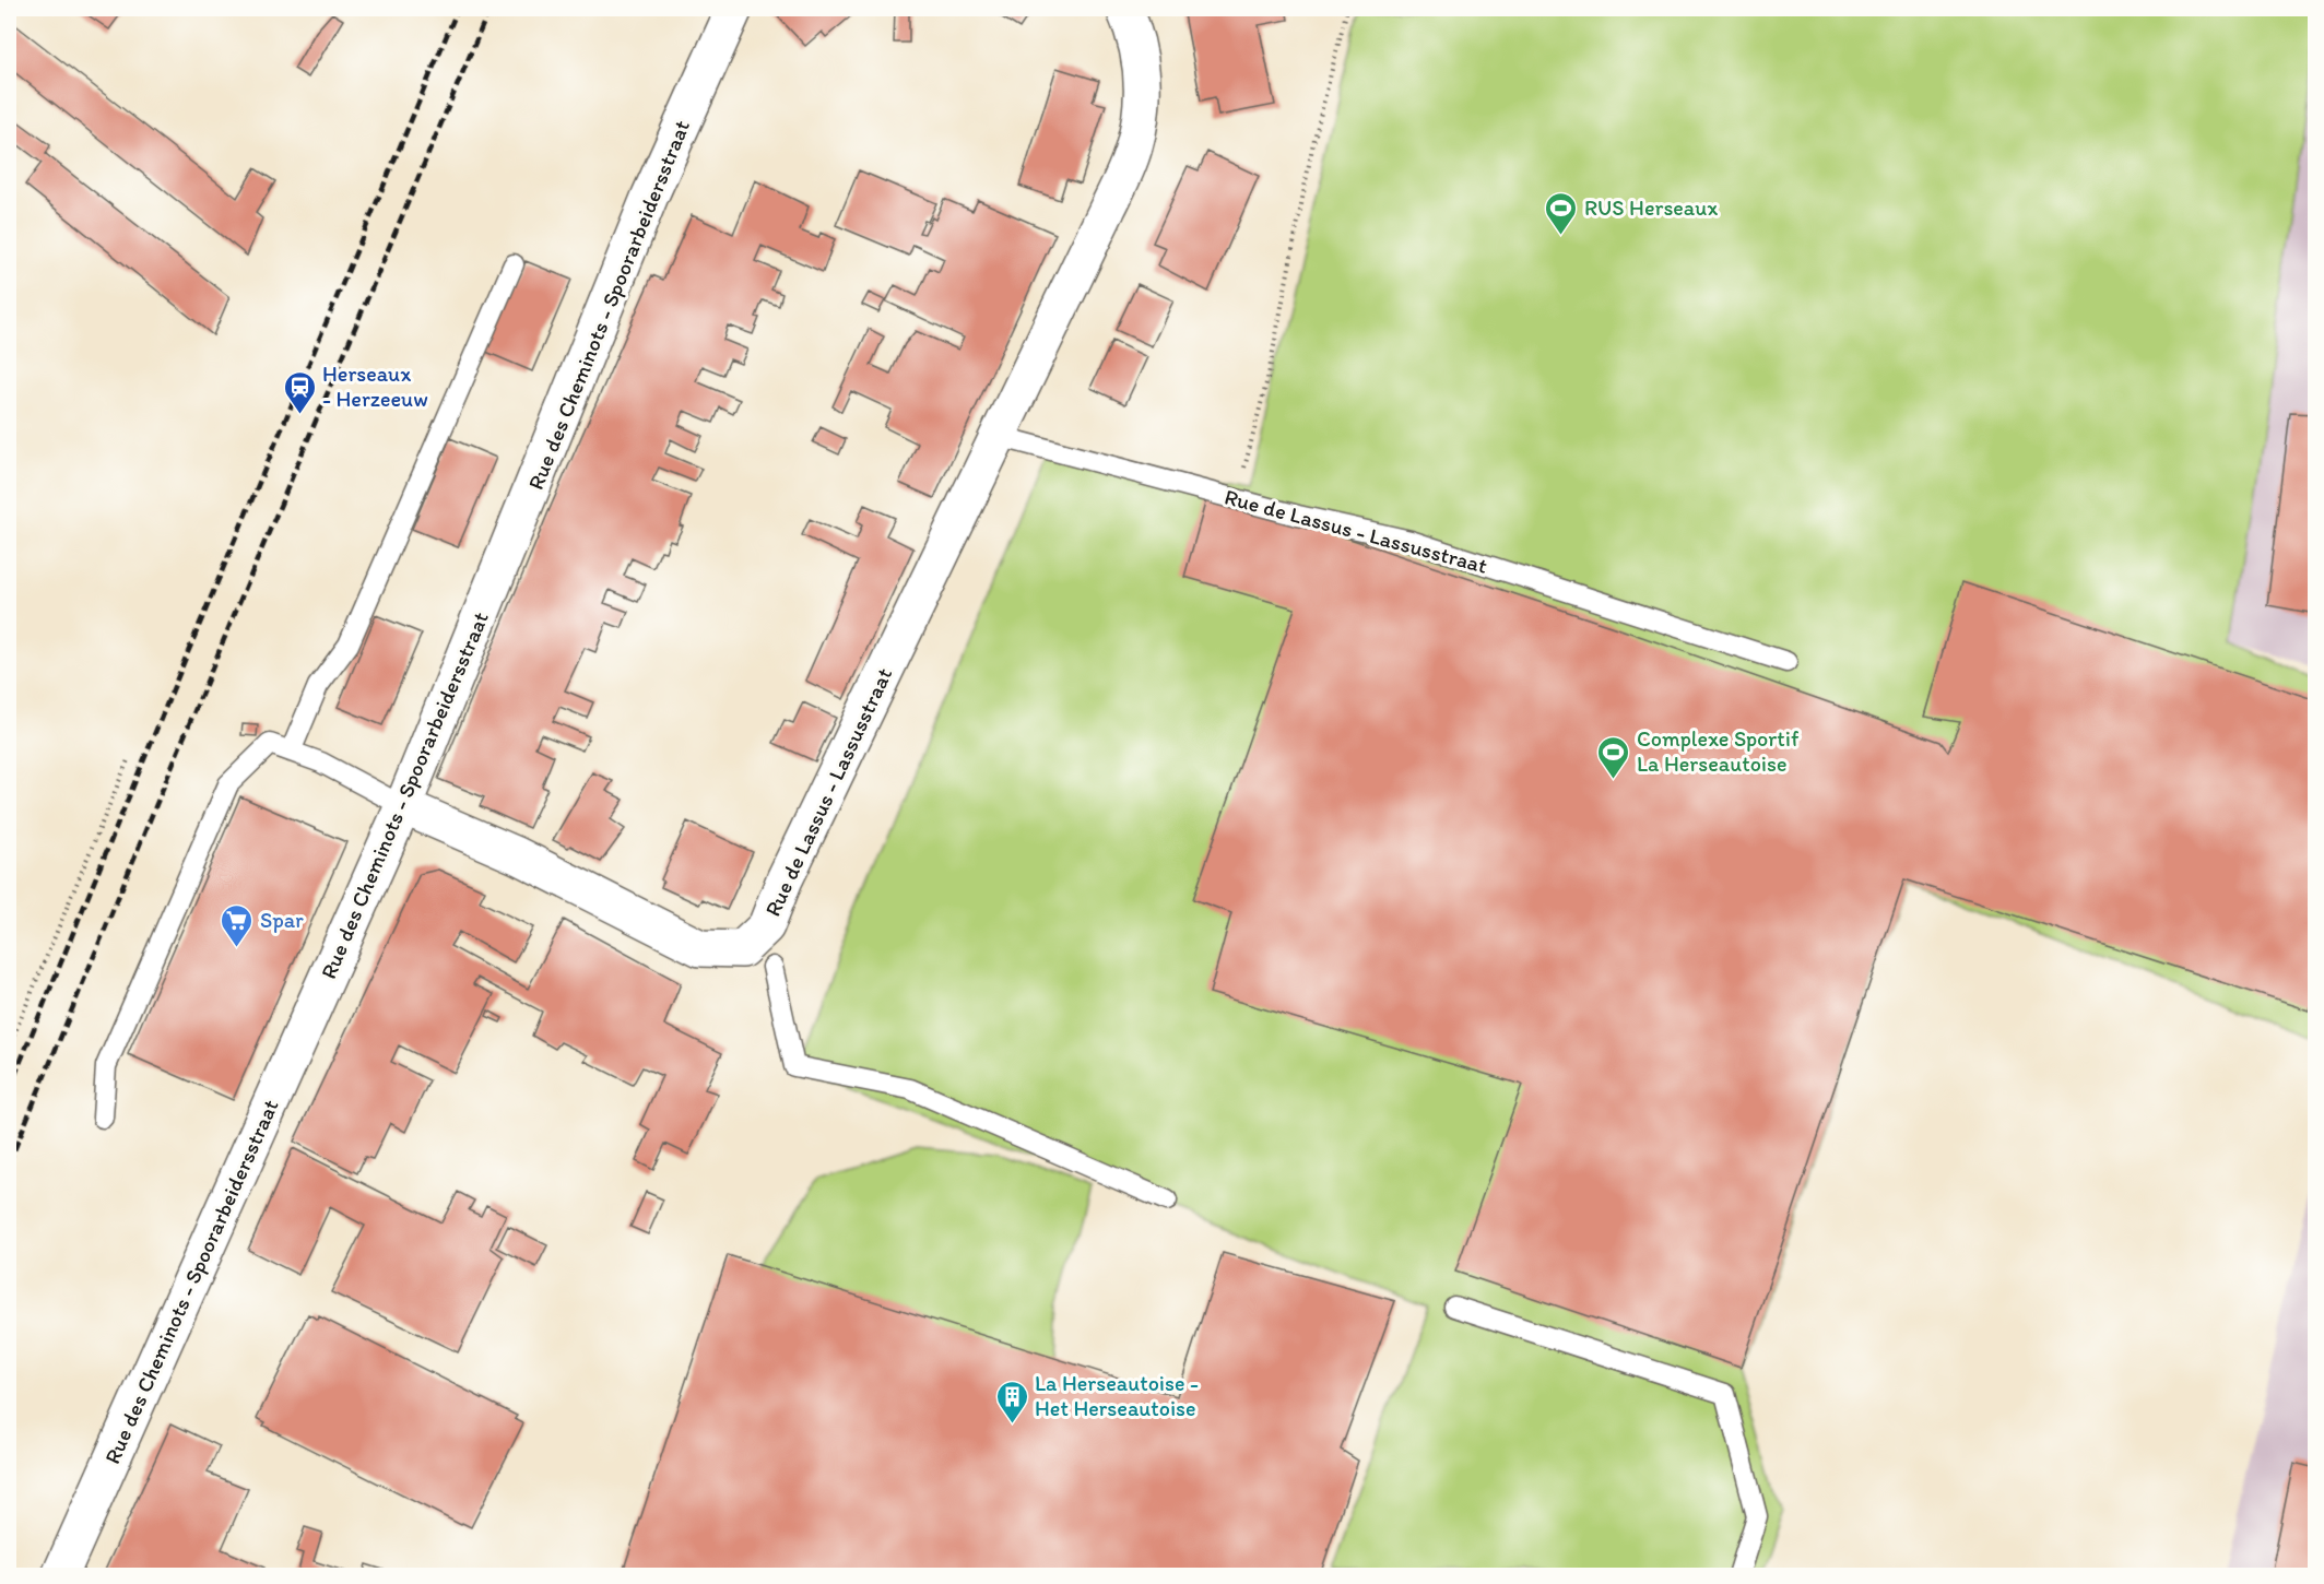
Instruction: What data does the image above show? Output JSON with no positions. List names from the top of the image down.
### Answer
{
  "streets": {
    "street": ["Rue des Cheminots - Spoorarbeidersstraat", "Rue de Lassus - Lassusstraat"]
  },
  "crossings": [
    ["Rue des Cheminots - Spoorarbeidersstraat", "Rue de Lassus - Lassusstraat"]
  ],
  "places": {
    "sports": ["RUS Herseaux", "Complexe Sportif La Herseautoise"],
    "station": ["Herseaux - Herzeeuw"],
    "supermarket": ["Spar"],
    "building": ["La Herseautoise - Het Herseautoise"]
  }
}
